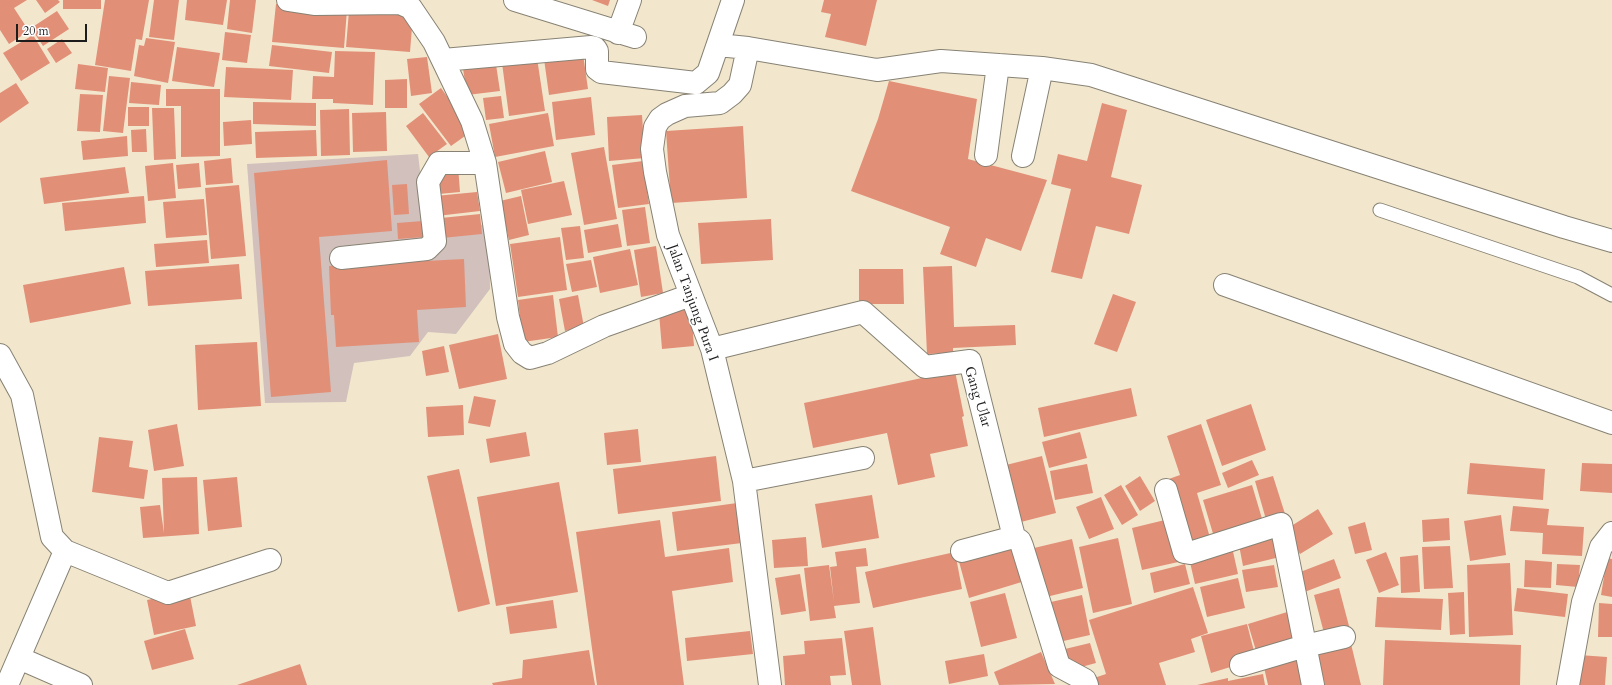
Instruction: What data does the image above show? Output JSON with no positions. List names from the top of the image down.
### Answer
{
  "streets": {
    "street": ["Jalan Tanjung Pura I", "Gang Ular"]
  },
  "crossings": [
    ["Jalan Tanjung Pura I", "Gang Ular"]
  ],
  "scale_bar": "20 m"
}
